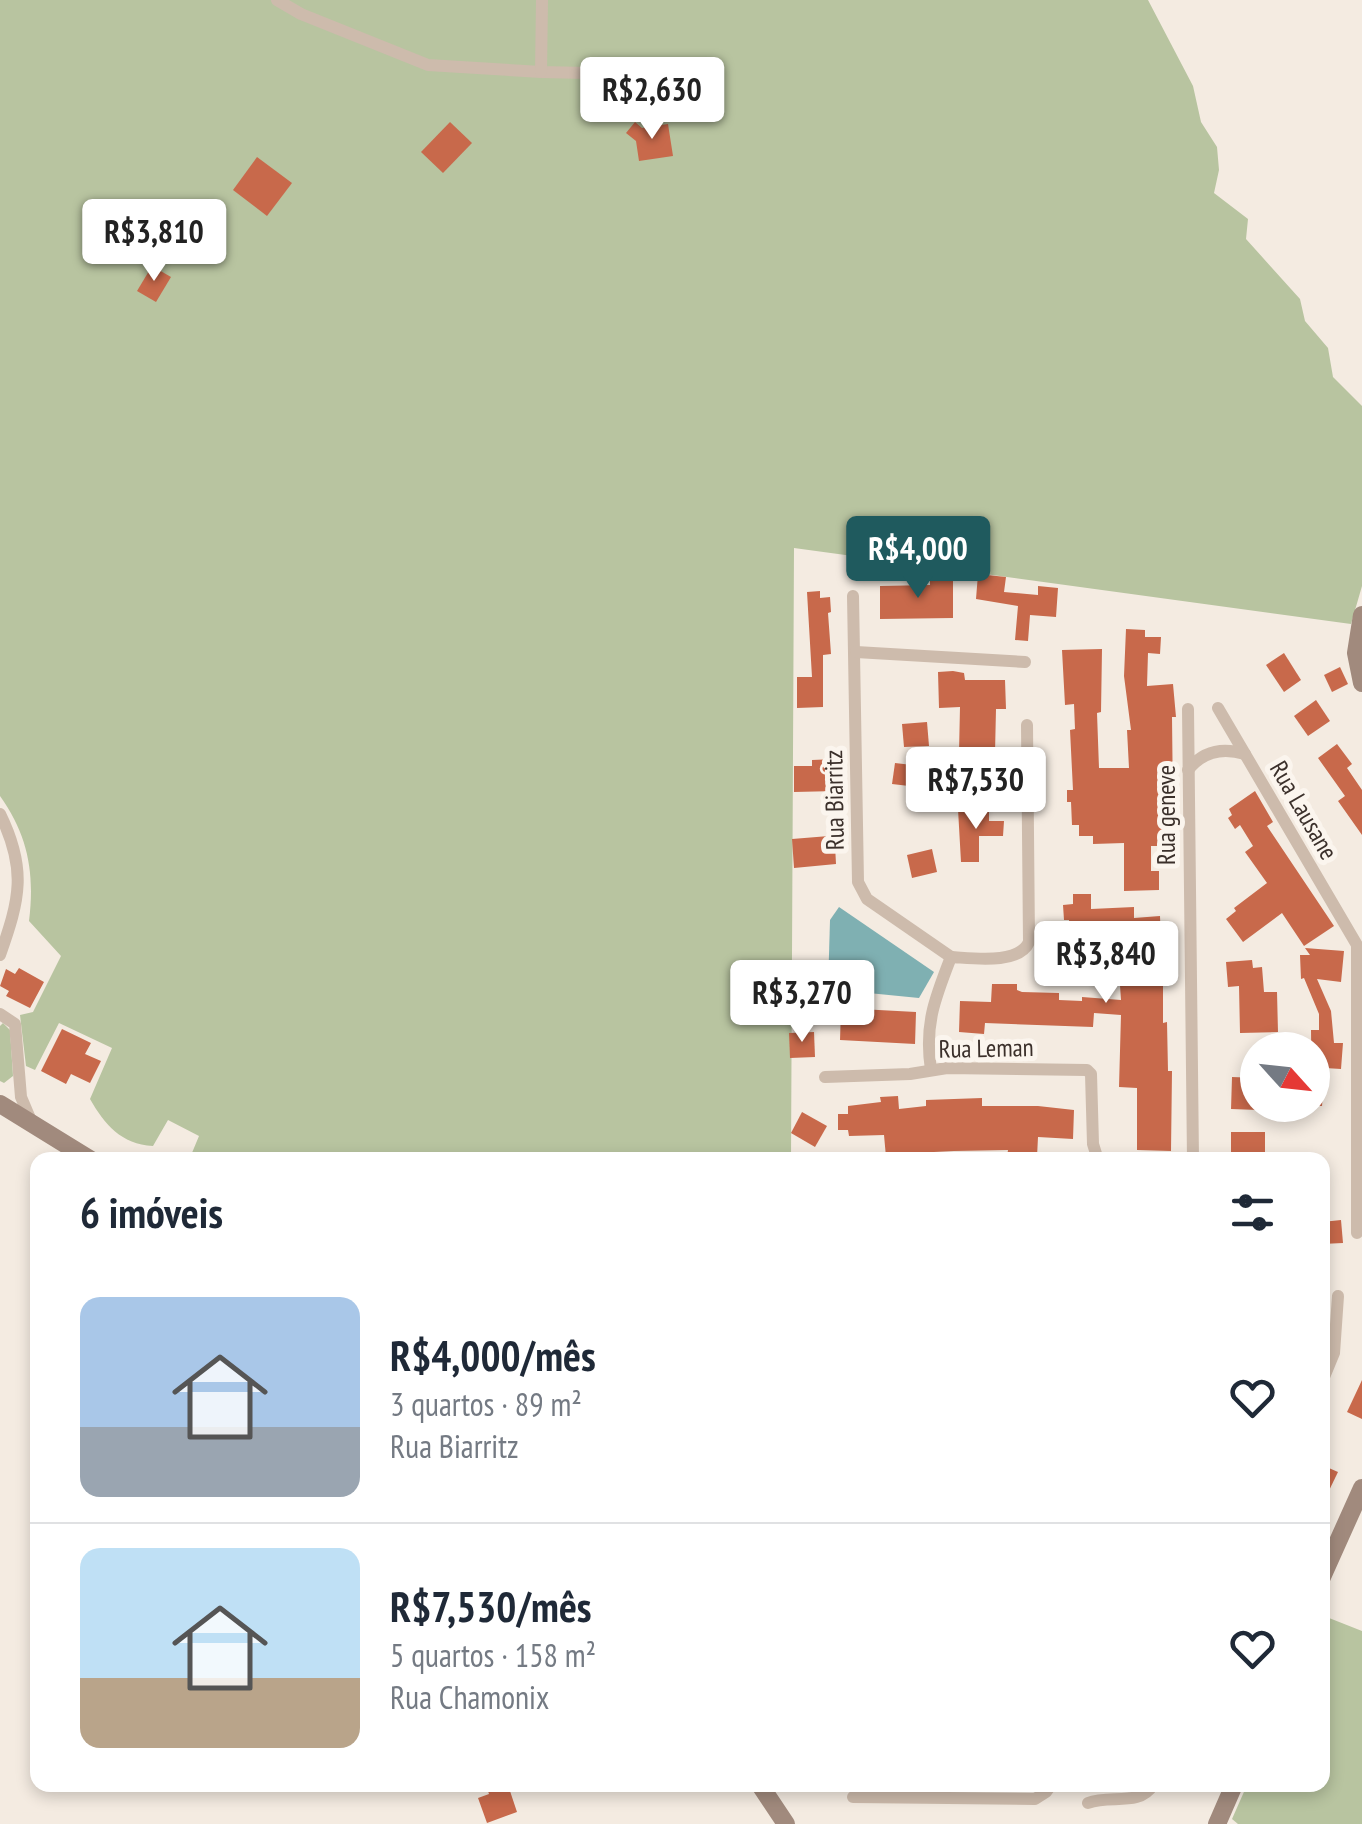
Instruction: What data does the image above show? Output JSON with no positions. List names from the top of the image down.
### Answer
{
  "streets": {
    "street": [
      "Rua Biarritz",
      "Rua Lausane",
      "Rua geneve",
      "Rua Leman"
    ]
  },
  "north": "bottom right",
  "page": {
    "price": [
      "R$2,630",
      "R$3,810",
      "R$4,000",
      "R$7,530",
      "R$3,840",
      "R$3,270"
    ],
    "heading": "6 imóveis",
    "list": [
      {
        "name": "R$4,000/mês",
        "note": "3 quartos · 89 m² · Rua Biarritz"
      },
      {
        "name": "R$7,530/mês",
        "note": "5 quartos · 158 m² · Rua Chamonix"
      }
    ]
  }
}
